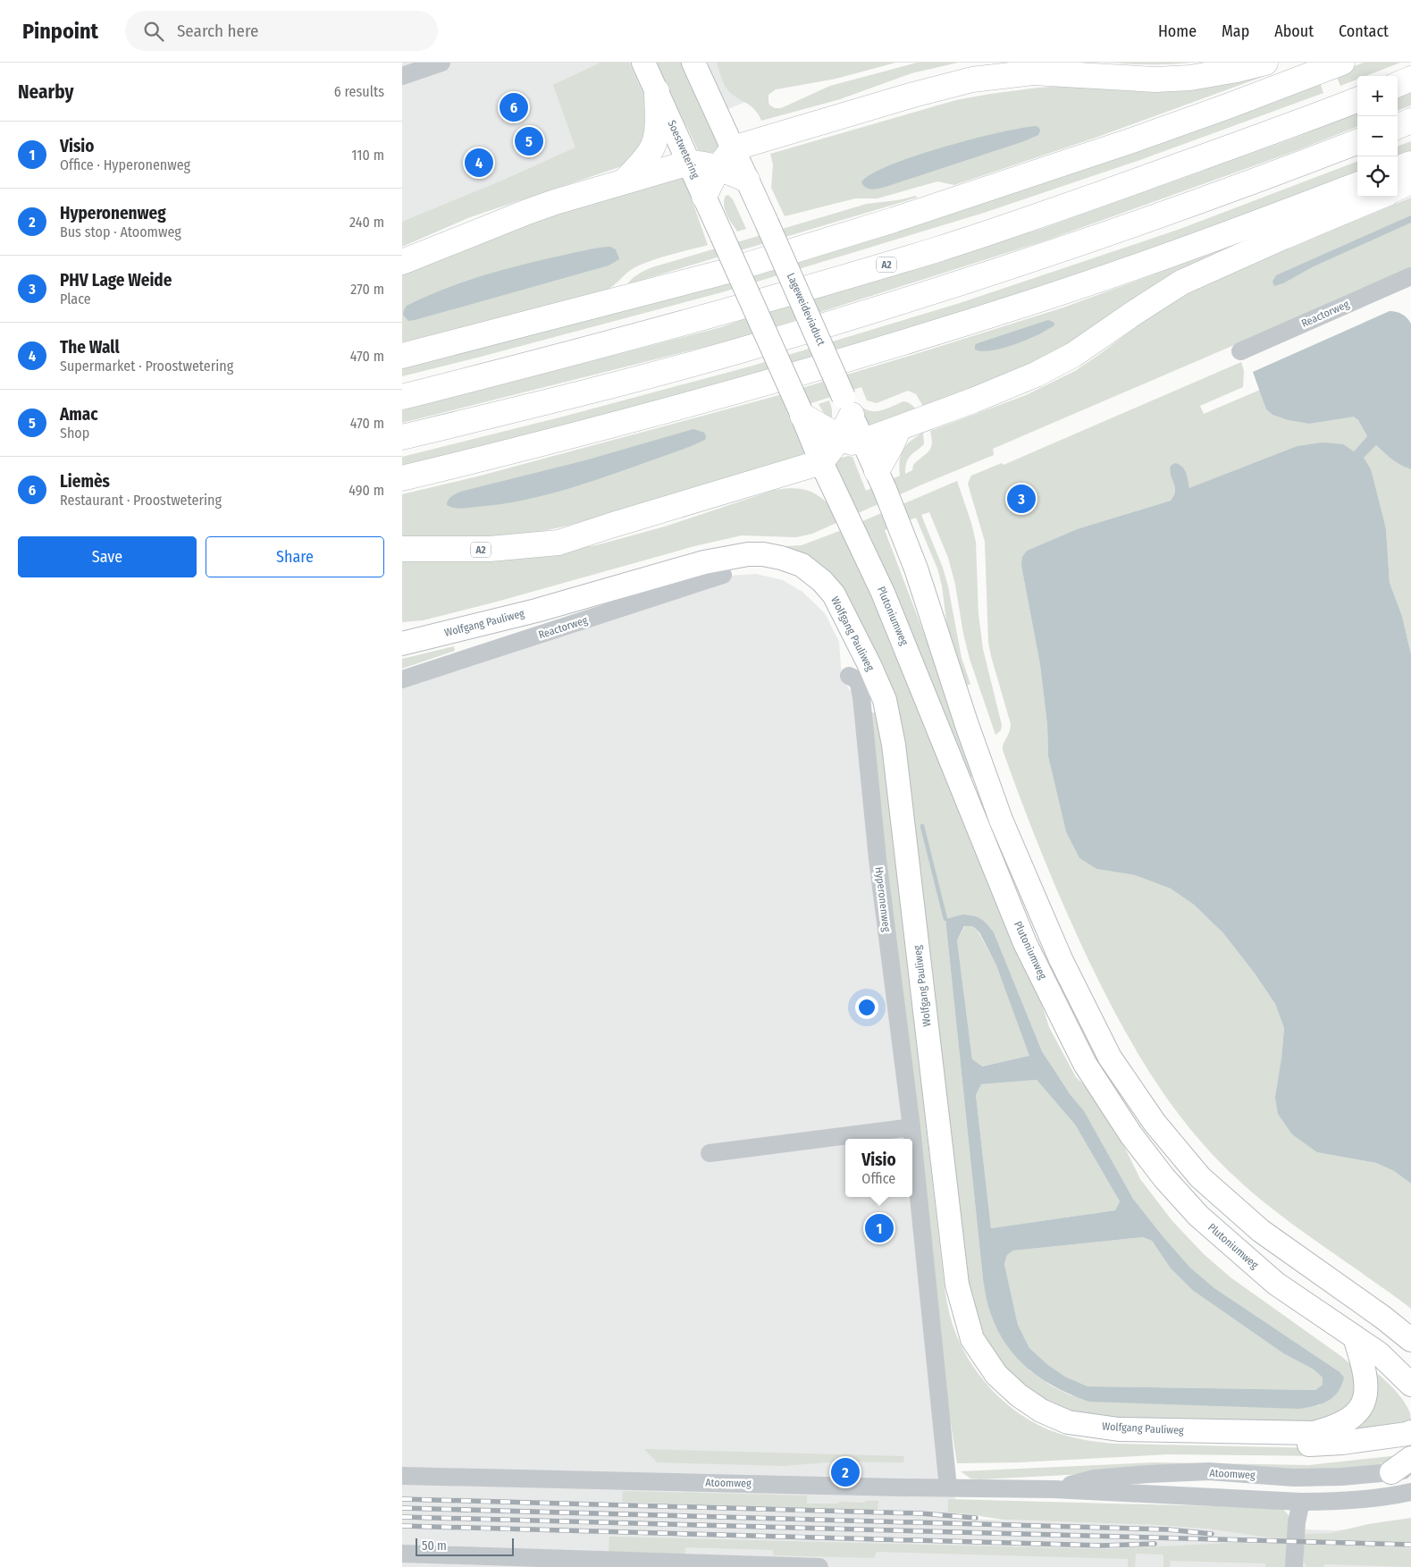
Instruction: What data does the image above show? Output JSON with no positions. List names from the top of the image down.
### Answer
{
  "streets": {
    "highway": ["A2"],
    "main road": [
      "Soestwetering",
      "Lageweideviaduct",
      "Plutoniumweg",
      "Wolfgang Pauliweg"
    ],
    "street": ["Reactorweg", "Hyperonenweg", "Atoomweg"]
  },
  "crossings": [
    ["Soestwetering", "Plutoniumweg"],
    ["A2", "Plutoniumweg"],
    ["Plutoniumweg", "Wolfgang Pauliweg"],
    ["Hyperonenweg", "Atoomweg"]
  ],
  "scale_bar": "50 m",
  "page": {
    "header": "Pinpoint",
    "search": "Search here",
    "nav": [
      "Home",
      "Map",
      "About",
      "Contact"
    ],
    "heading": ["Nearby", "6 results"],
    "map_buttons": ["+", "−"],
    "pins": [
      "6",
      "5",
      "4",
      "3",
      "1",
      "2"
    ],
    "list": [
      {
        "mark": "1",
        "name": "Visio",
        "note": "Office · Hyperonenweg",
        "value": "110 m"
      },
      {
        "mark": "2",
        "name": "Hyperonenweg",
        "note": "Bus stop · Atoomweg",
        "value": "240 m"
      },
      {
        "mark": "3",
        "name": "PHV Lage Weide",
        "note": "Place",
        "value": "270 m"
      },
      {
        "mark": "4",
        "name": "The Wall",
        "note": "Supermarket · Proostwetering",
        "value": "470 m"
      },
      {
        "mark": "5",
        "name": "Amac",
        "note": "Shop",
        "value": "470 m"
      },
      {
        "mark": "6",
        "name": "Liemès",
        "note": "Restaurant · Proostwetering",
        "value": "490 m"
      }
    ],
    "buttons": ["Save", "Share"],
    "popup": ["Visio", "Office"],
    "scale": "50 m"
  }
}
